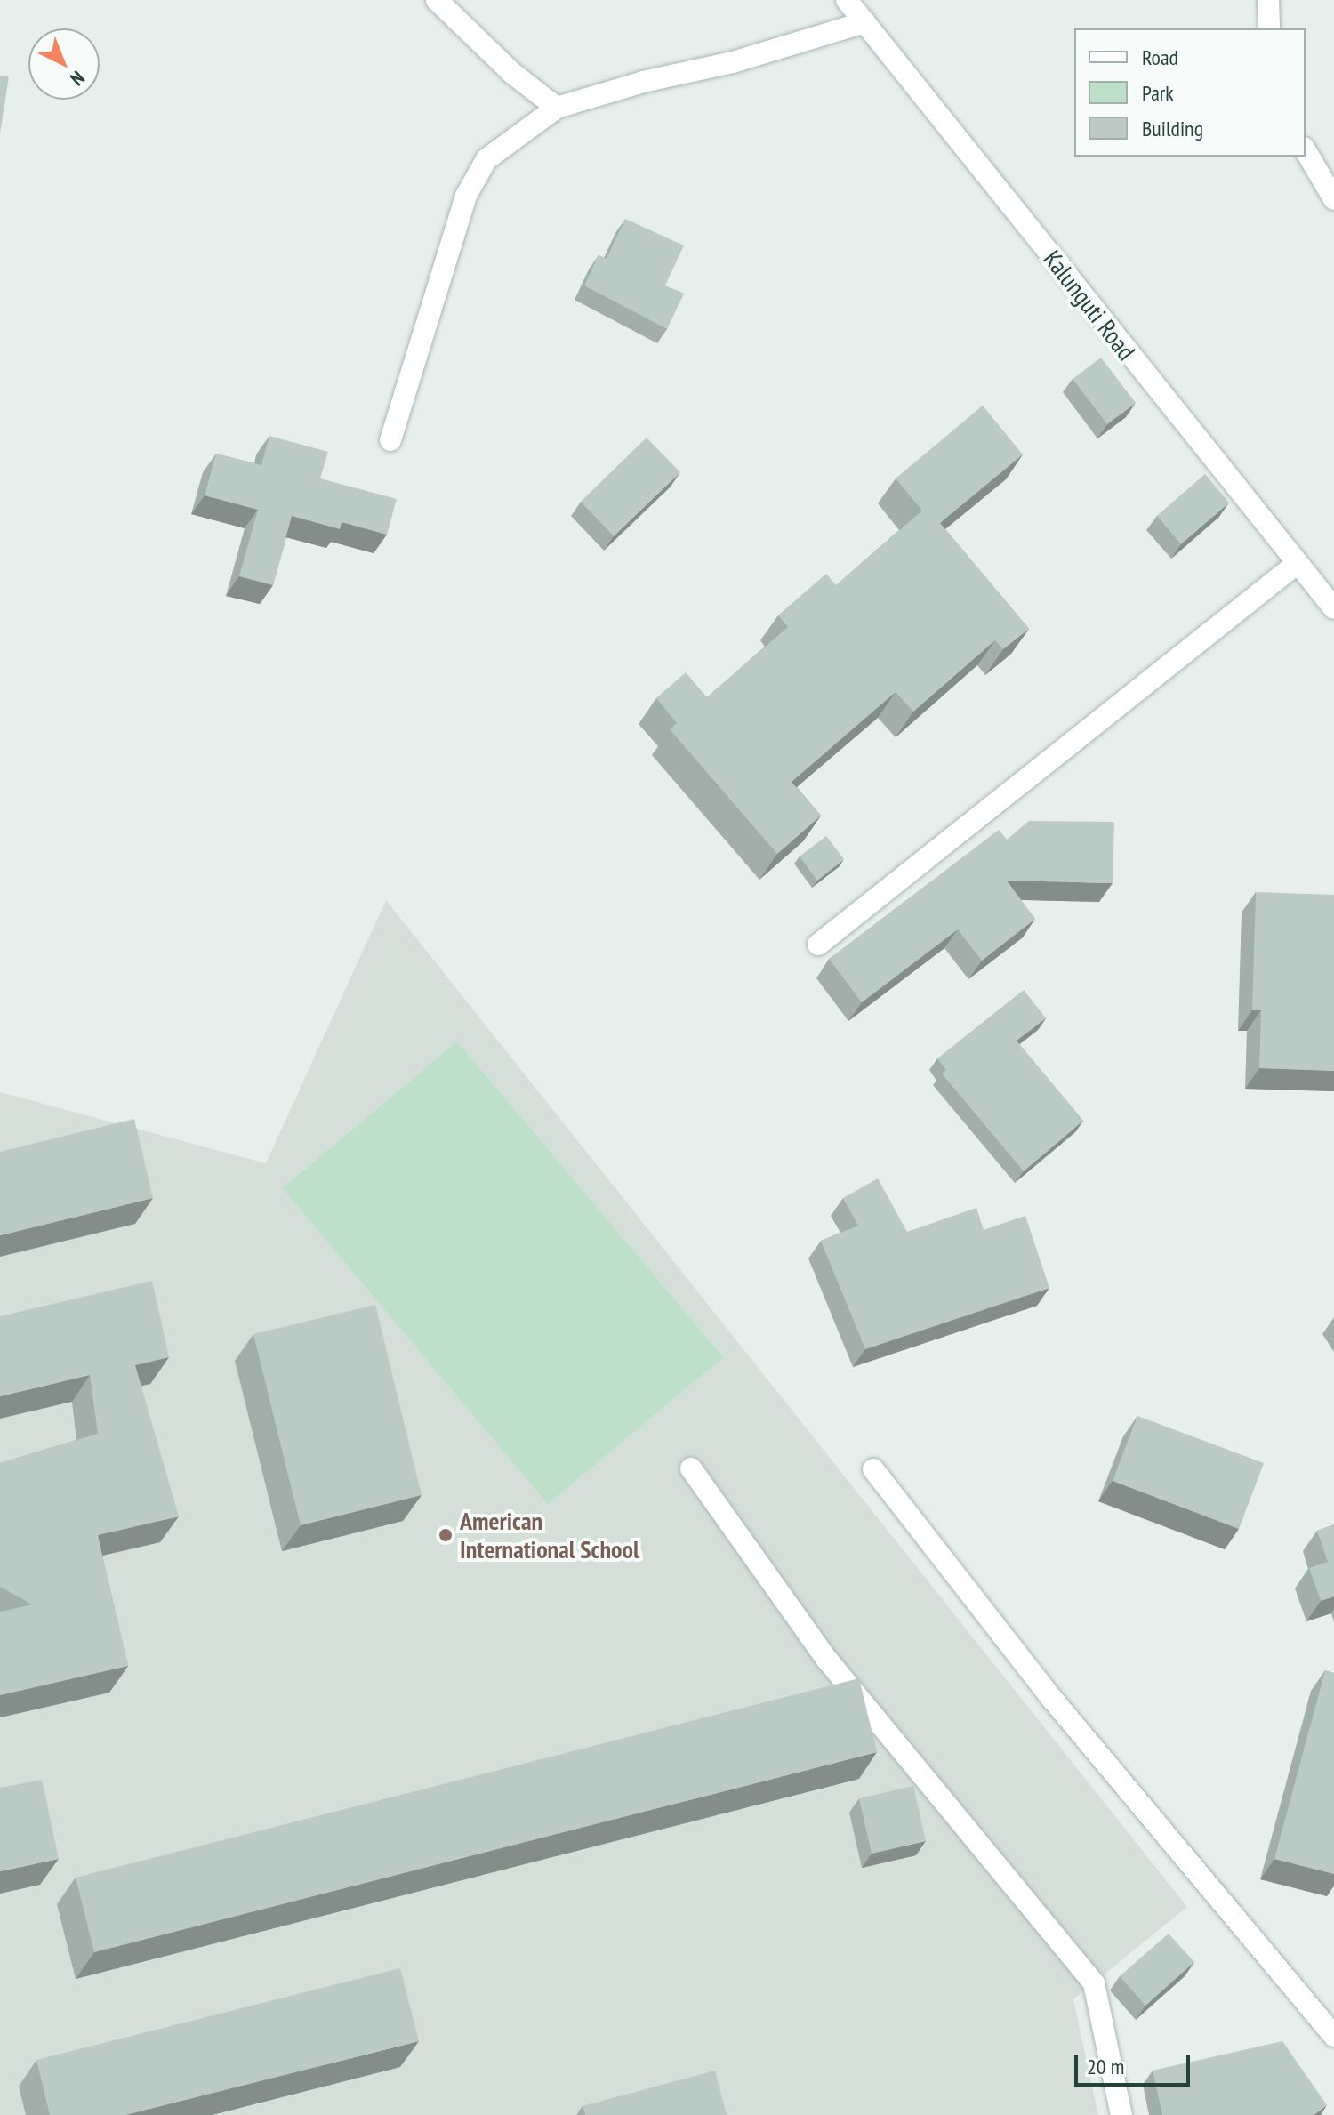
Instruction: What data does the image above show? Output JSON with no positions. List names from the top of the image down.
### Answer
{
  "streets": {
    "street": ["Kalunguti Road"]
  },
  "places": ["American International School"],
  "legend": ["Road", "Park", "Building"],
  "scale_bar": "20 m",
  "north": "bottom right"
}
